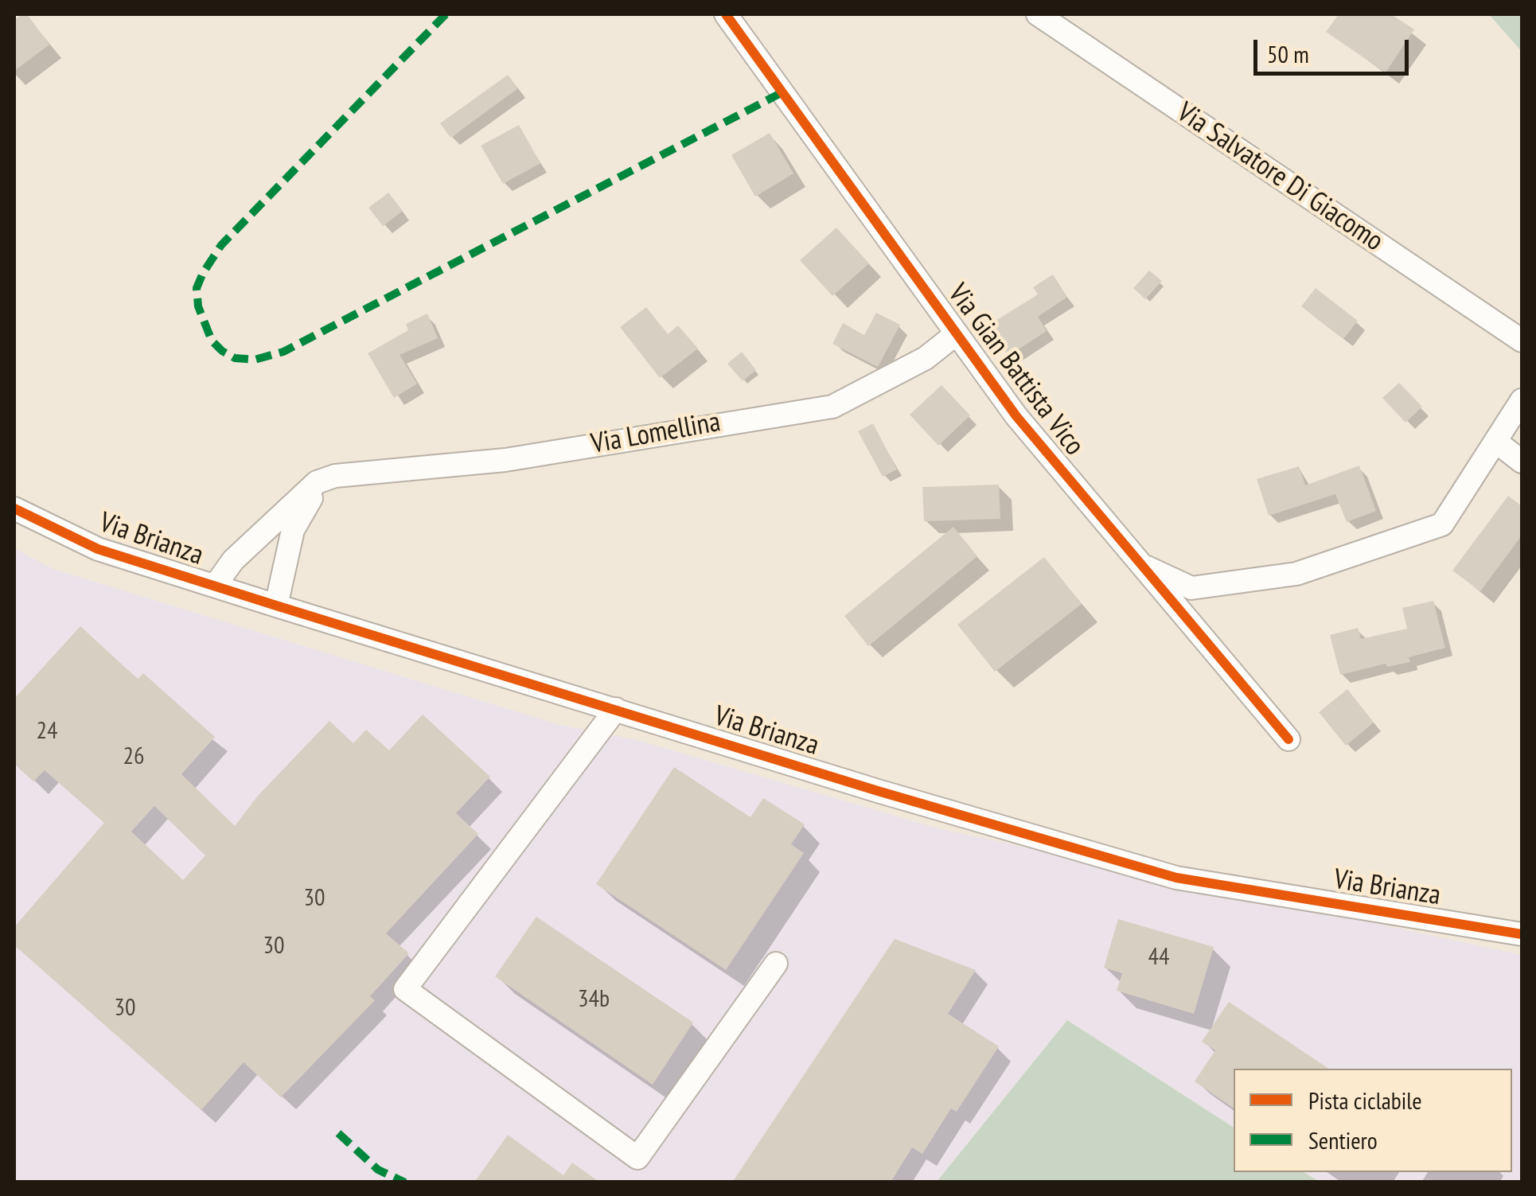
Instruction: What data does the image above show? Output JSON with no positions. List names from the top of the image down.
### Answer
{
  "streets": {
    "street": [
      "Via Salvatore Di Giacomo",
      "Via Gian Battista Vico",
      "Via Lomellina",
      "Via Brianza"
    ]
  },
  "crossings": [
    ["Via Gian Battista Vico", "Via Lomellina"],
    ["Via Lomellina", "Via Brianza"]
  ],
  "house_numbers": [
    "24",
    "26",
    "30",
    "30",
    "44",
    "34b",
    "30"
  ],
  "legend": ["Pista ciclabile", "Sentiero"],
  "scale_bar": "50 m"
}
